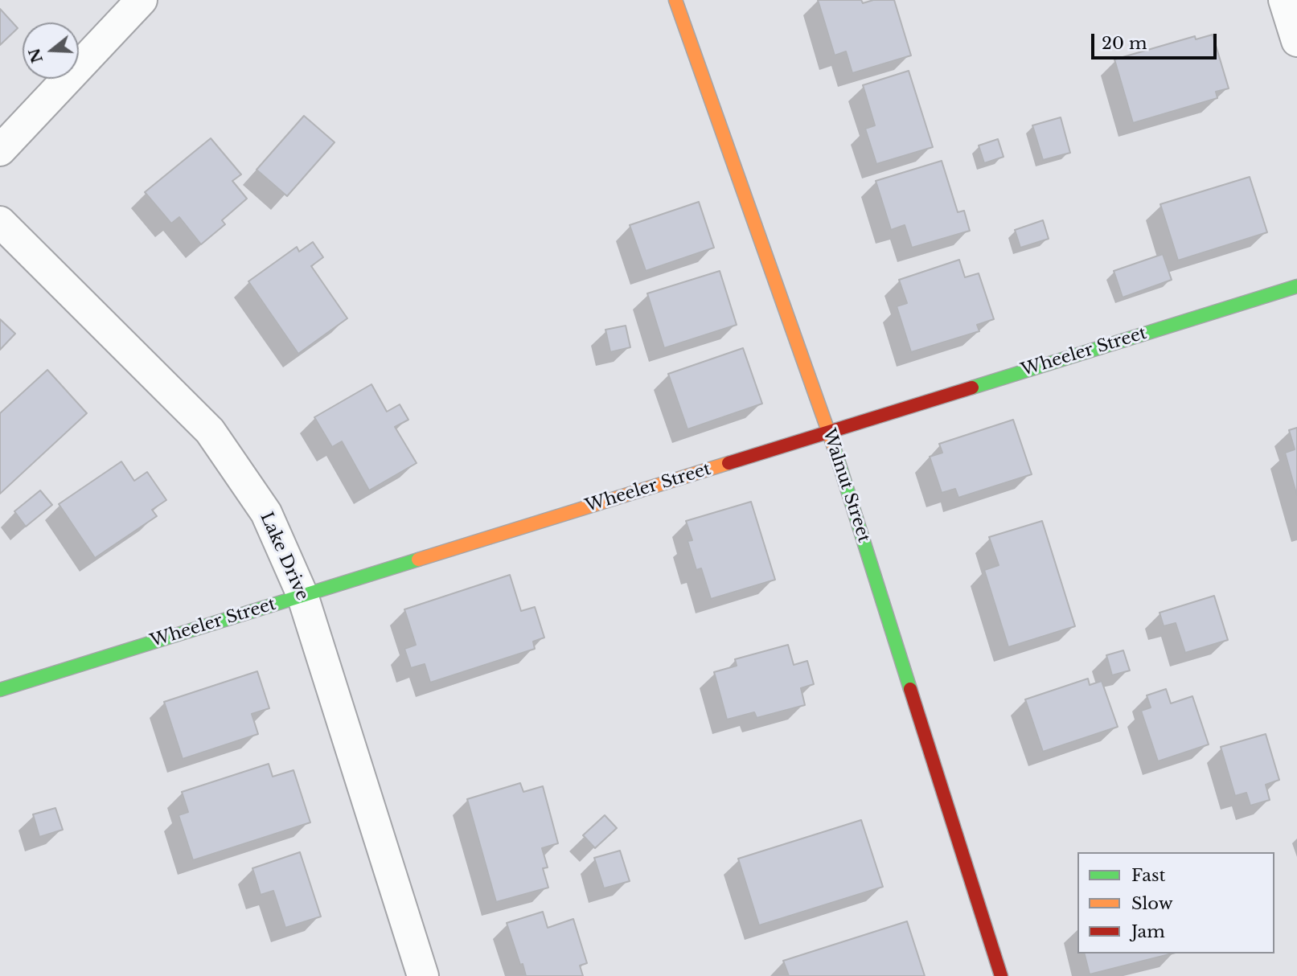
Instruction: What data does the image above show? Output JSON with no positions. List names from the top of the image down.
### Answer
{
  "streets": {
    "street": ["Wheeler Street", "Walnut Street", "Lake Drive"]
  },
  "crossings": [
    ["Wheeler Street", "Walnut Street"],
    ["Wheeler Street", "Lake Drive"]
  ],
  "legend": ["Fast", "Slow", "Jam"],
  "scale_bar": "20 m",
  "north": "left"
}
